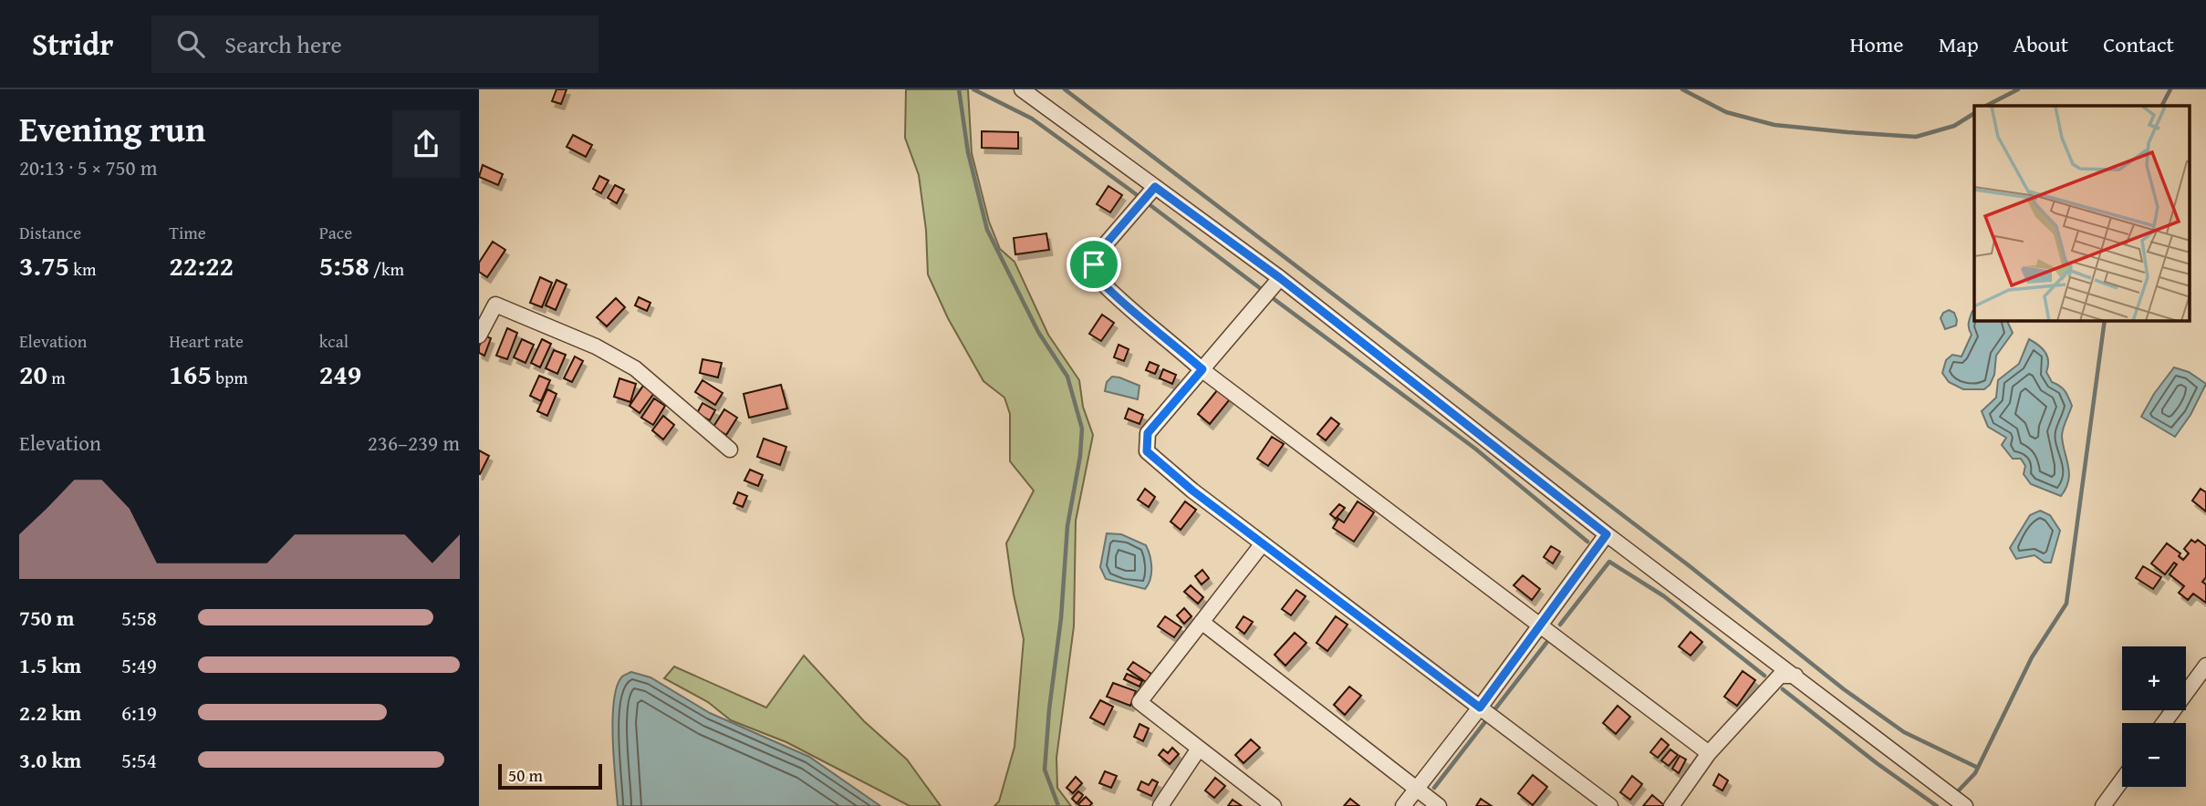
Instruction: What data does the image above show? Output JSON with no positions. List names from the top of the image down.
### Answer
{
  "scale_bar": "50 m",
  "page": {
    "header": "Stridr",
    "search": "Search here",
    "nav": [
      "Home",
      "Map",
      "About",
      "Contact"
    ],
    "heading": ["Evening run", "20:13 · 5 × 750 m"],
    "stats": [
      ["Distance", "3.75 km"],
      ["Time", "22:22"],
      ["Pace", "5:58 /km"],
      ["Elevation", "20 m"],
      ["Heart rate", "165 bpm"],
      ["kcal", "249"]
    ],
    "chart": ["Elevation", "236–239 m"],
    "list": [
      {
        "name": "750 m",
        "note": "5:58"
      },
      {
        "name": "1.5 km",
        "note": "5:49"
      },
      {
        "name": "2.2 km",
        "note": "6:19"
      },
      {
        "name": "3.0 km",
        "note": "5:54"
      }
    ],
    "map_buttons": ["+", "−"],
    "scale": "50 m"
  }
}
